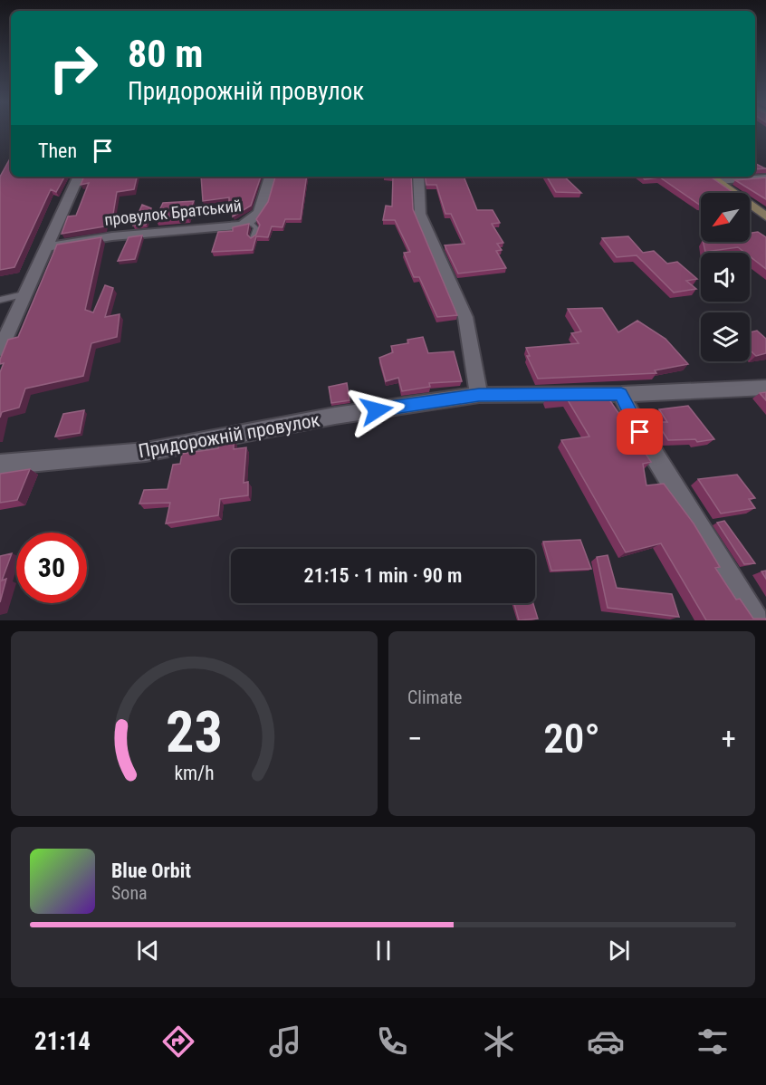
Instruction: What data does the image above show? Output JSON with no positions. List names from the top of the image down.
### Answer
{
  "streets": {
    "street": ["провулок Братський", "Придорожній провулок"]
  },
  "north": "bottom left",
  "page": {
    "turn": ["80 m", "Придорожній провулок"],
    "then": "Then",
    "limit": "30",
    "trip": "21:15 · 1 min · 90 m",
    "tile": "Climate",
    "heat": ["−", "20°", "+"],
    "song": ["Blue Orbit", "Sona"],
    "tabs": "21:14",
    "gauge": ["23", "km/h"]
  }
}
